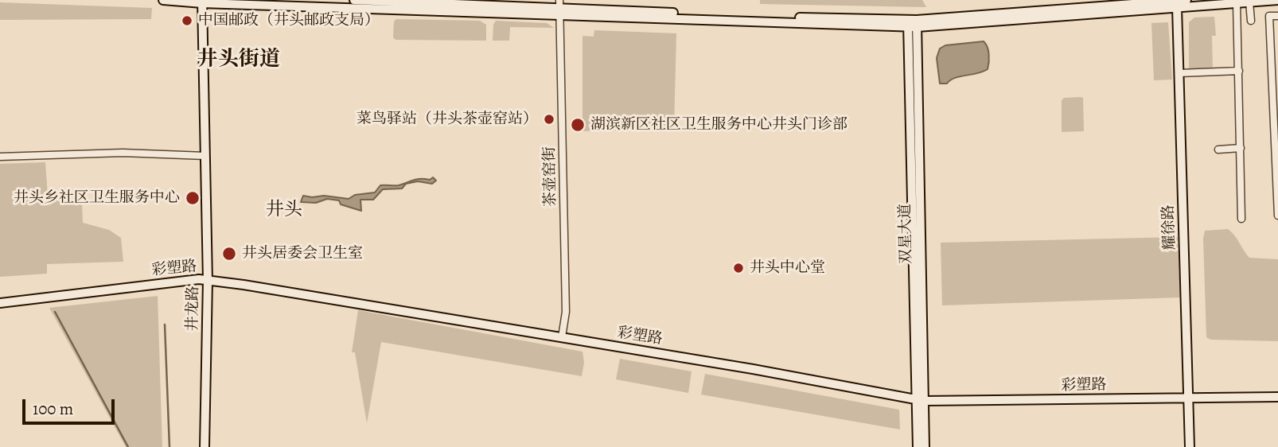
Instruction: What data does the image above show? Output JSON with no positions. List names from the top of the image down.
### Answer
{
  "streets": {
    "street": [
      "茶壶窑街",
      "耀徐路",
      "双星大道",
      "彩塑路",
      "井龙路"
    ]
  },
  "crossings": [
    ["茶壶窑街", "彩塑路"],
    ["耀徐路", "彩塑路"],
    ["双星大道", "彩塑路"],
    ["彩塑路", "井龙路"]
  ],
  "districts": ["井头街道", "井头"],
  "places": [
    "中国邮政（井头邮政支局）",
    "菜鸟驿站（井头茶壶窑站）",
    "湖滨新区社区卫生服务中心井头门诊部",
    "井头乡社区卫生服务中心",
    "井头居委会卫生室",
    "井头中心堂"
  ],
  "scale_bar": "100 m"
}
